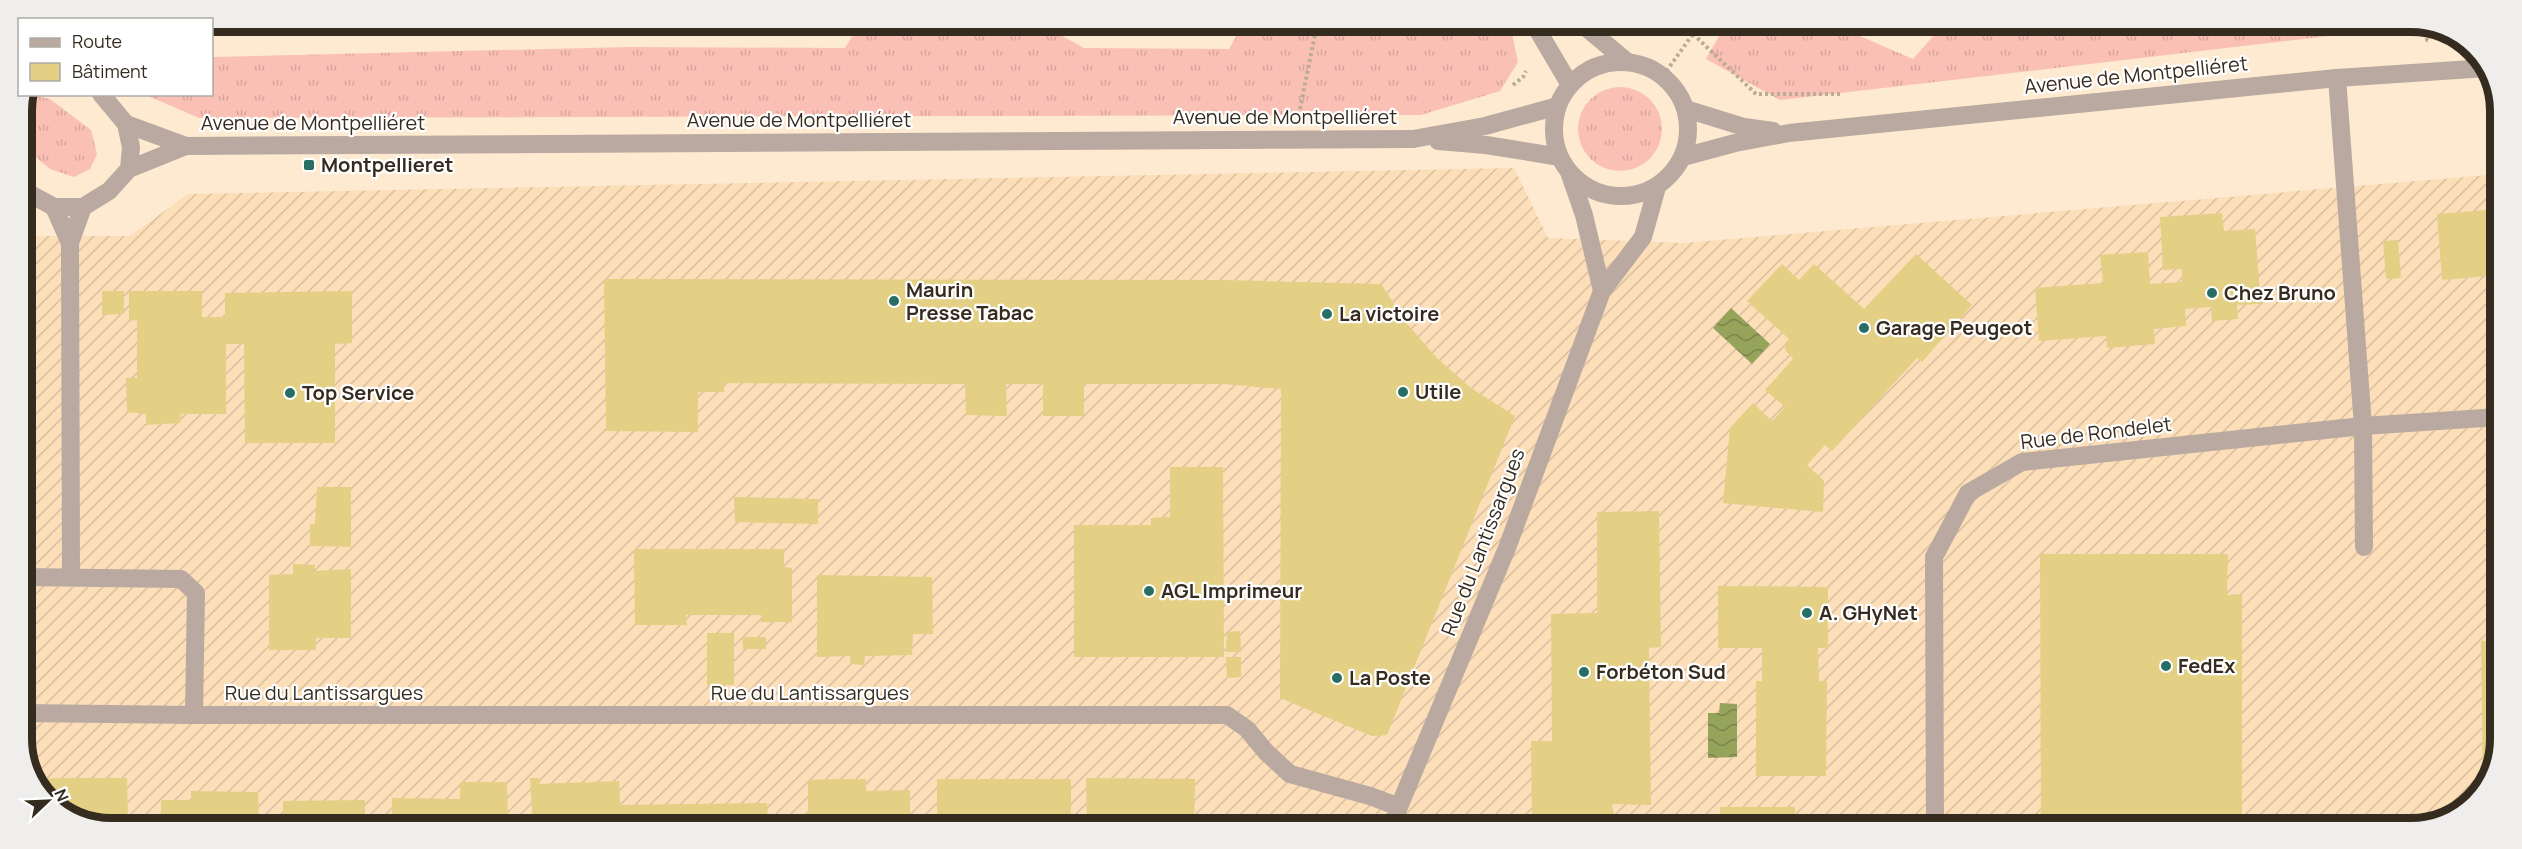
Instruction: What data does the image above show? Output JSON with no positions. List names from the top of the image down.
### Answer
{
  "streets": {
    "street": ["Avenue de Montpelliéret", "Rue de Rondelet", "Rue du Lantissargues"]
  },
  "crossings": [
    ["Avenue de Montpelliéret", "Rue du Lantissargues"]
  ],
  "places": {
    "transit": ["Montpellieret"],
    "other": [
      "Chez Bruno",
      "Maurin Presse Tabac",
      "La victoire",
      "Garage Peugeot",
      "Utile",
      "Top Service",
      "AGL Imprimeur",
      "A. GHyNet",
      "FedEx",
      "Forbéton Sud",
      "La Poste"
    ]
  },
  "legend": ["Route", "Bâtiment"],
  "north": "top right"
}
